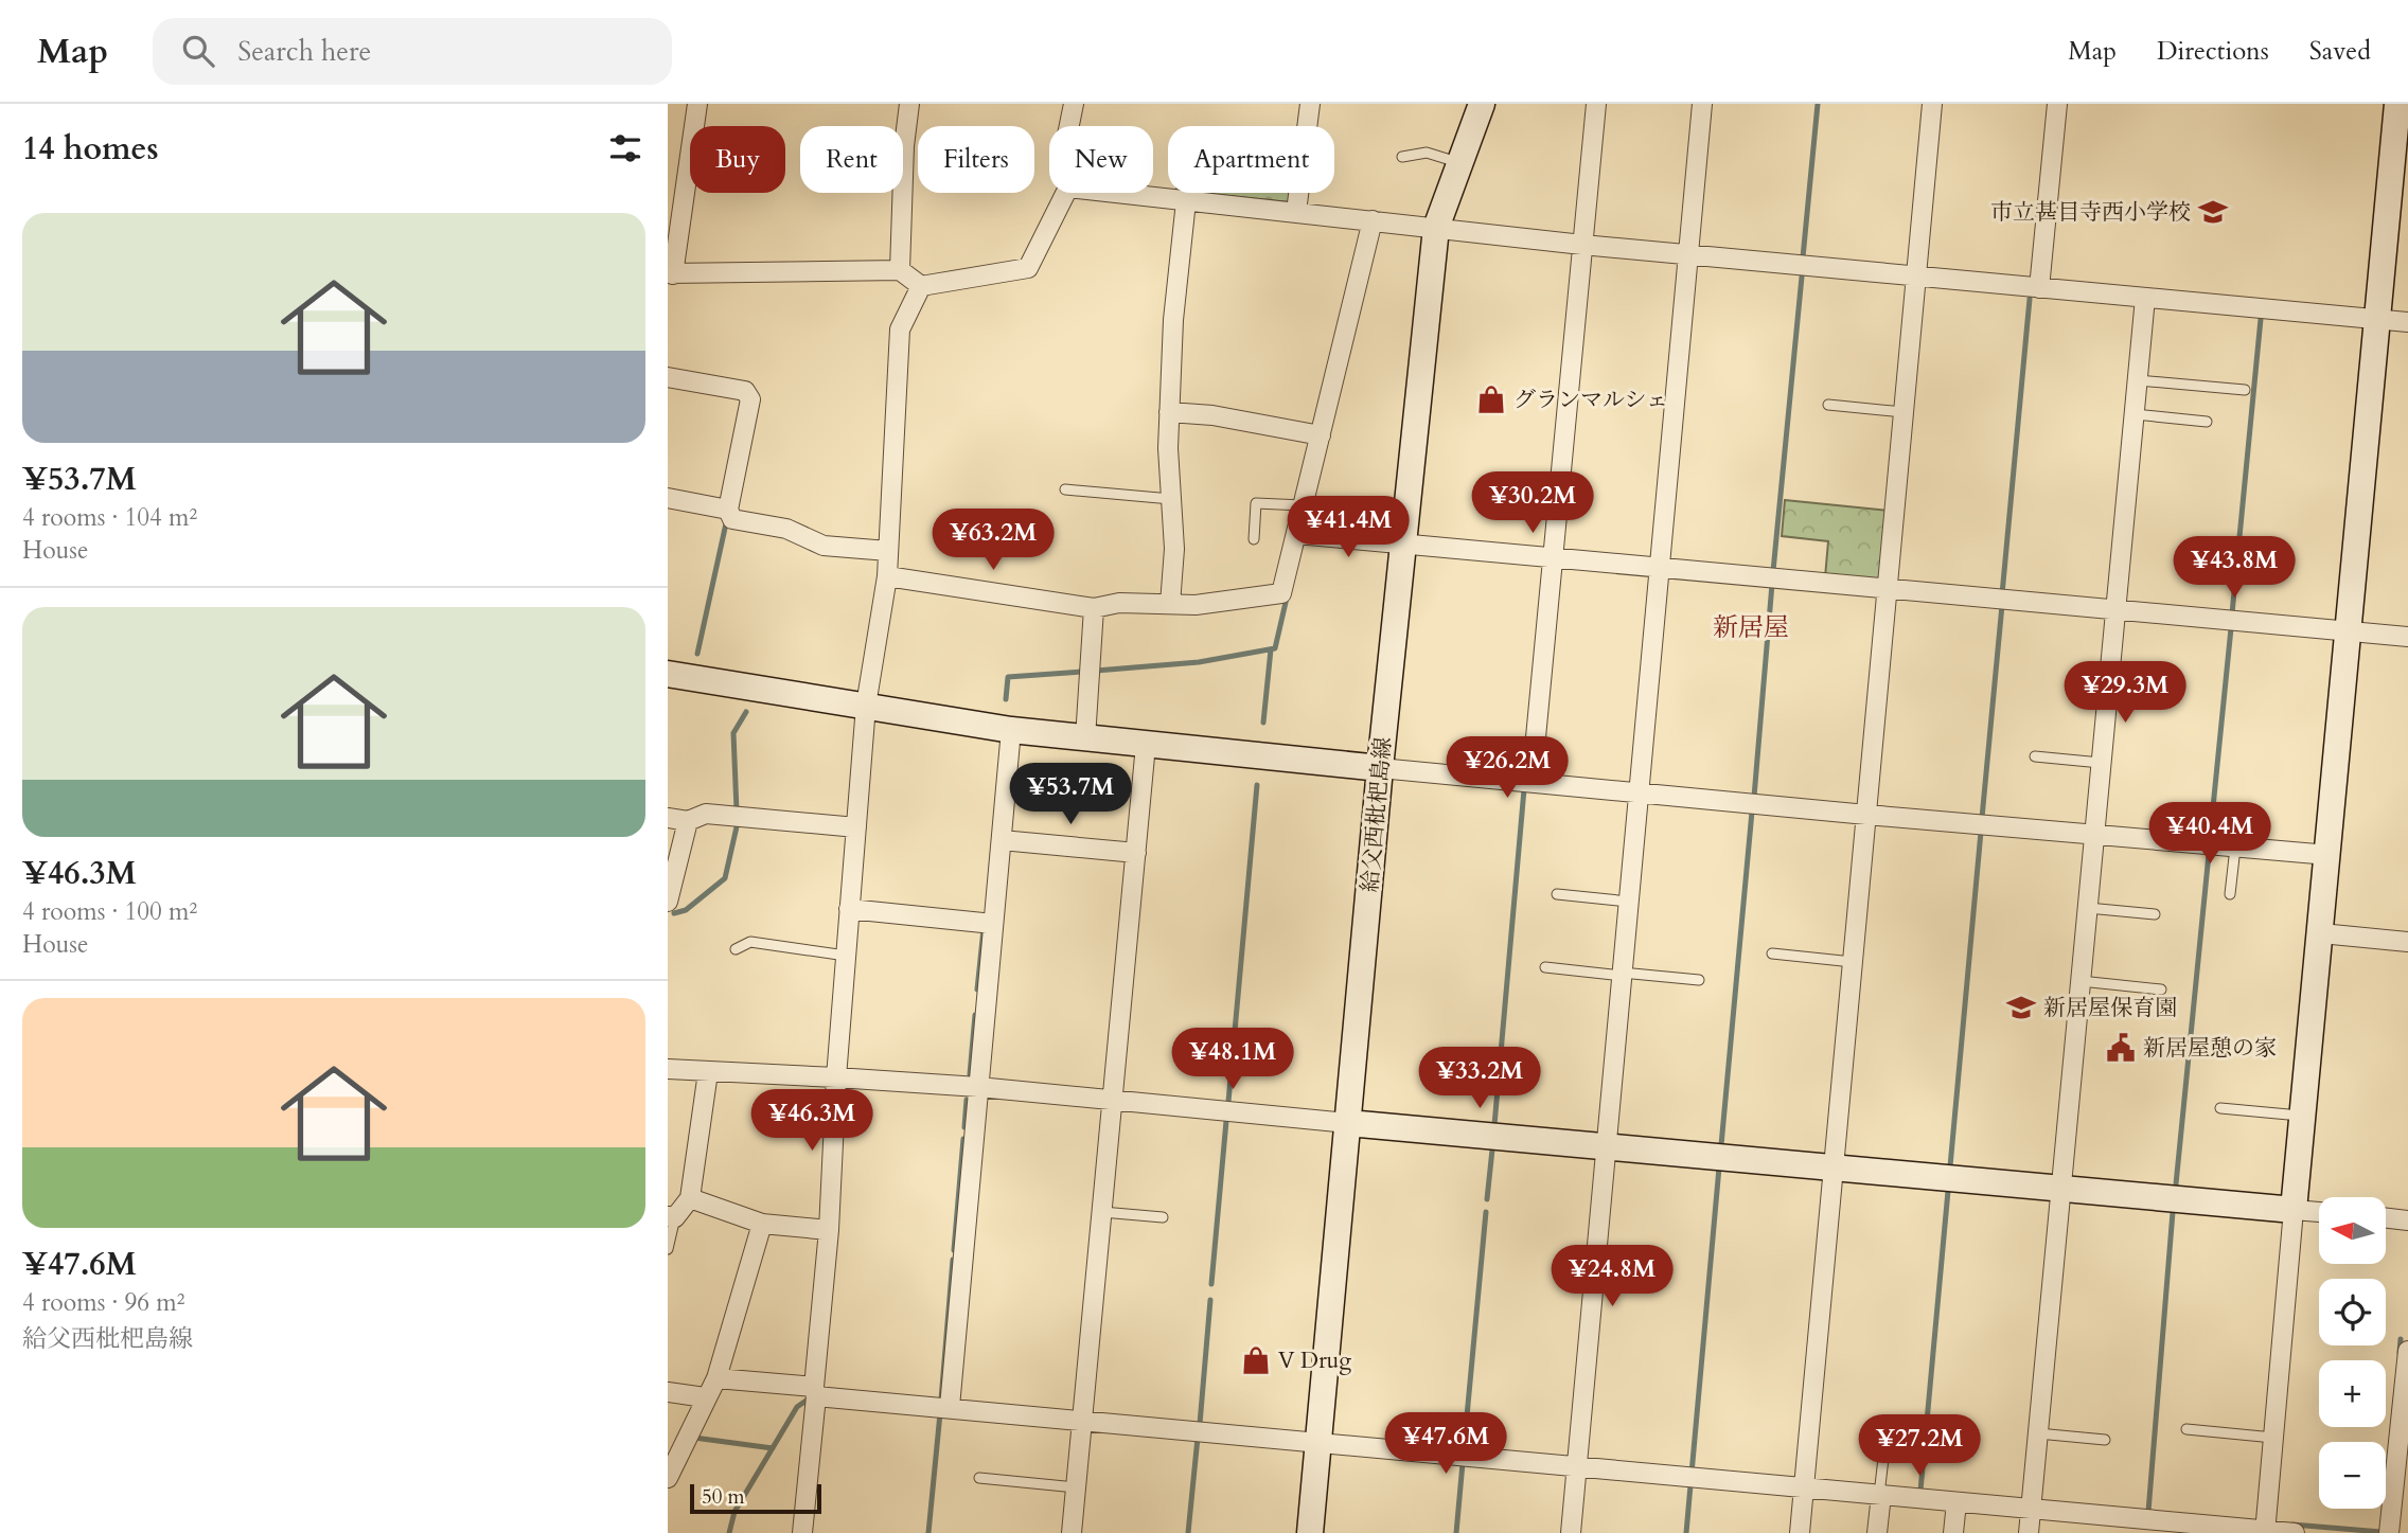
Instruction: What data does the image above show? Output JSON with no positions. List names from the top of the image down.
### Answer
{
  "streets": {
    "street": ["給父西枇杷島線"]
  },
  "districts": ["新居屋"],
  "places": {
    "school or university": ["市立甚目寺西小学校", "新居屋保育園"],
    "shop": ["グランマルシェ", "V Drug"],
    "public building": ["新居屋憩の家"]
  },
  "scale_bar": "50 m",
  "north": "left",
  "page": {
    "header": "Map",
    "search": "Search here",
    "nav": ["Map", "Directions", "Saved"],
    "heading": "14 homes",
    "chip": [
      "Buy",
      "Rent",
      "Filters",
      "New",
      "Apartment"
    ],
    "list": [
      {
        "name": "¥53.7M",
        "note": "4 rooms · 104 m² · House"
      },
      {
        "name": "¥46.3M",
        "note": "4 rooms · 100 m² · House"
      },
      {
        "name": "¥47.6M",
        "note": "4 rooms · 96 m² · 給父西枇杷島線"
      }
    ],
    "price": [
      "¥30.2M",
      "¥41.4M",
      "¥63.2M",
      "¥43.8M",
      "¥29.3M",
      "¥26.2M",
      "¥53.7M",
      "¥40.4M",
      "¥48.1M",
      "¥33.2M",
      "¥46.3M",
      "¥24.8M",
      "¥47.6M",
      "¥27.2M"
    ],
    "map_buttons": ["+", "−"],
    "scale": "50 m"
  }
}
